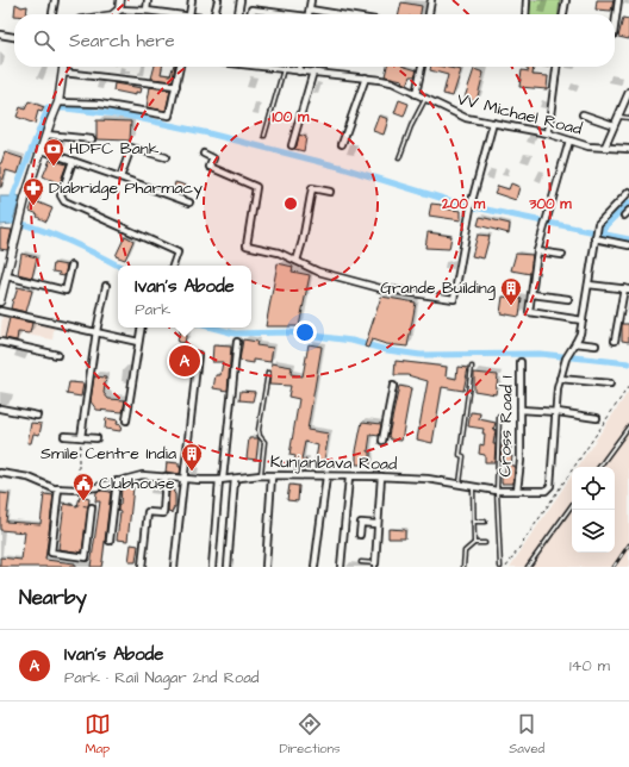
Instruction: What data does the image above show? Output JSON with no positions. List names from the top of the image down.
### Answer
{
  "streets": {
    "street": ["VV Michael Road", "Cross Road 1", "Kunjanbava Road"]
  },
  "crossings": [
    ["Cross Road 1", "Kunjanbava Road"]
  ],
  "places": {
    "bank": ["HDFC Bank"],
    "pharmacy": ["Diabridge Pharmacy"],
    "building": ["Grande Building", "Smile Centre India"],
    "public building": ["Clubhouse"]
  },
  "page": {
    "search": "Search here",
    "popup": ["Ivan's Abode", "Park"],
    "pins": "A",
    "heading": "Nearby",
    "list": [
      {
        "mark": "A",
        "name": "Ivan's Abode",
        "note": "Park · Rail Nagar 2nd Road",
        "value": "140 m"
      }
    ],
    "nav": ["Map", "Directions", "Saved"]
  },
  "rings": ["100 m", "200 m", "300 m"]
}
